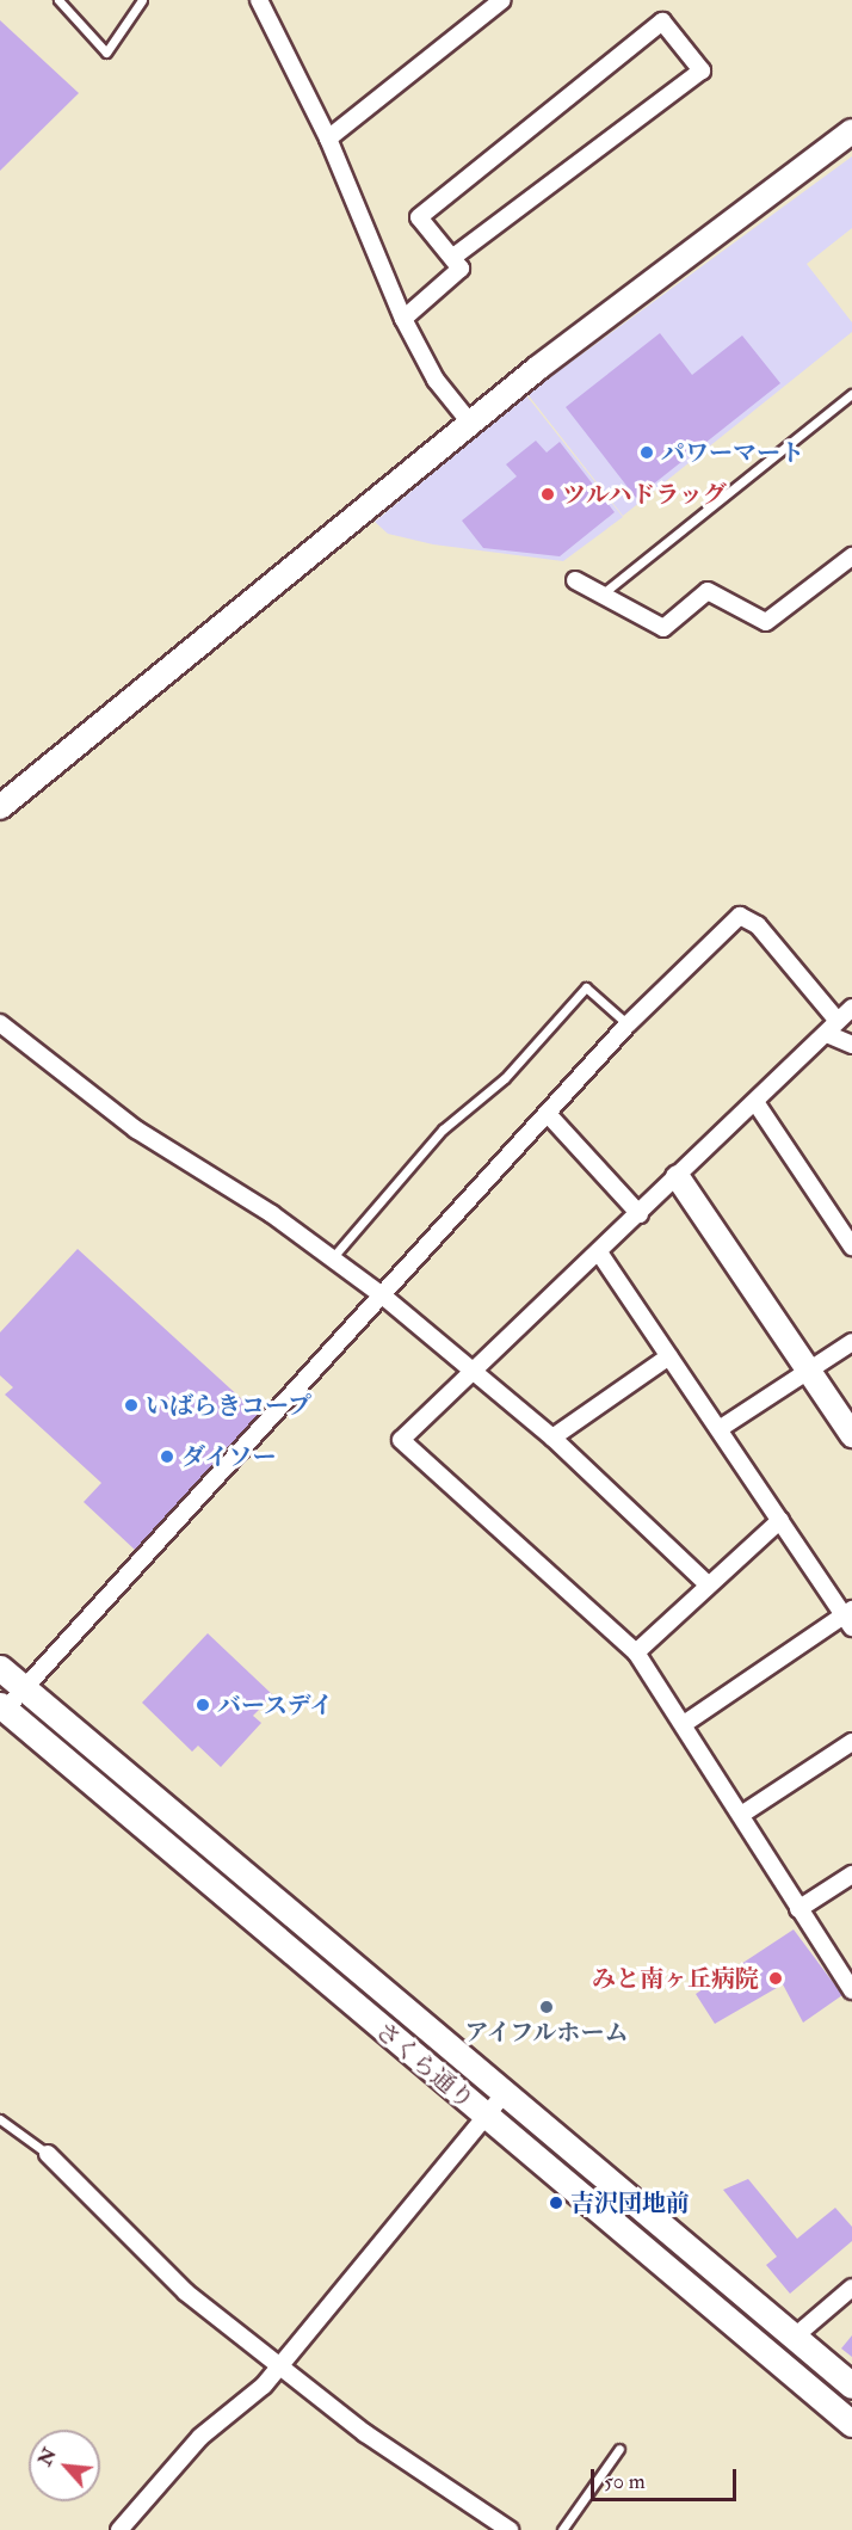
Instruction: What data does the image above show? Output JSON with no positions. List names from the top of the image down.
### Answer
{
  "streets": {
    "main road": ["さくら通り"]
  },
  "places": [
    "パワーマート",
    "ツルハドラッグ",
    "いばらきコープ",
    "ダイソー",
    "バースデイ",
    "みと南ヶ丘病院",
    "アイフルホーム",
    "吉沢団地前"
  ],
  "scale_bar": "50 m",
  "north": "top left"
}
